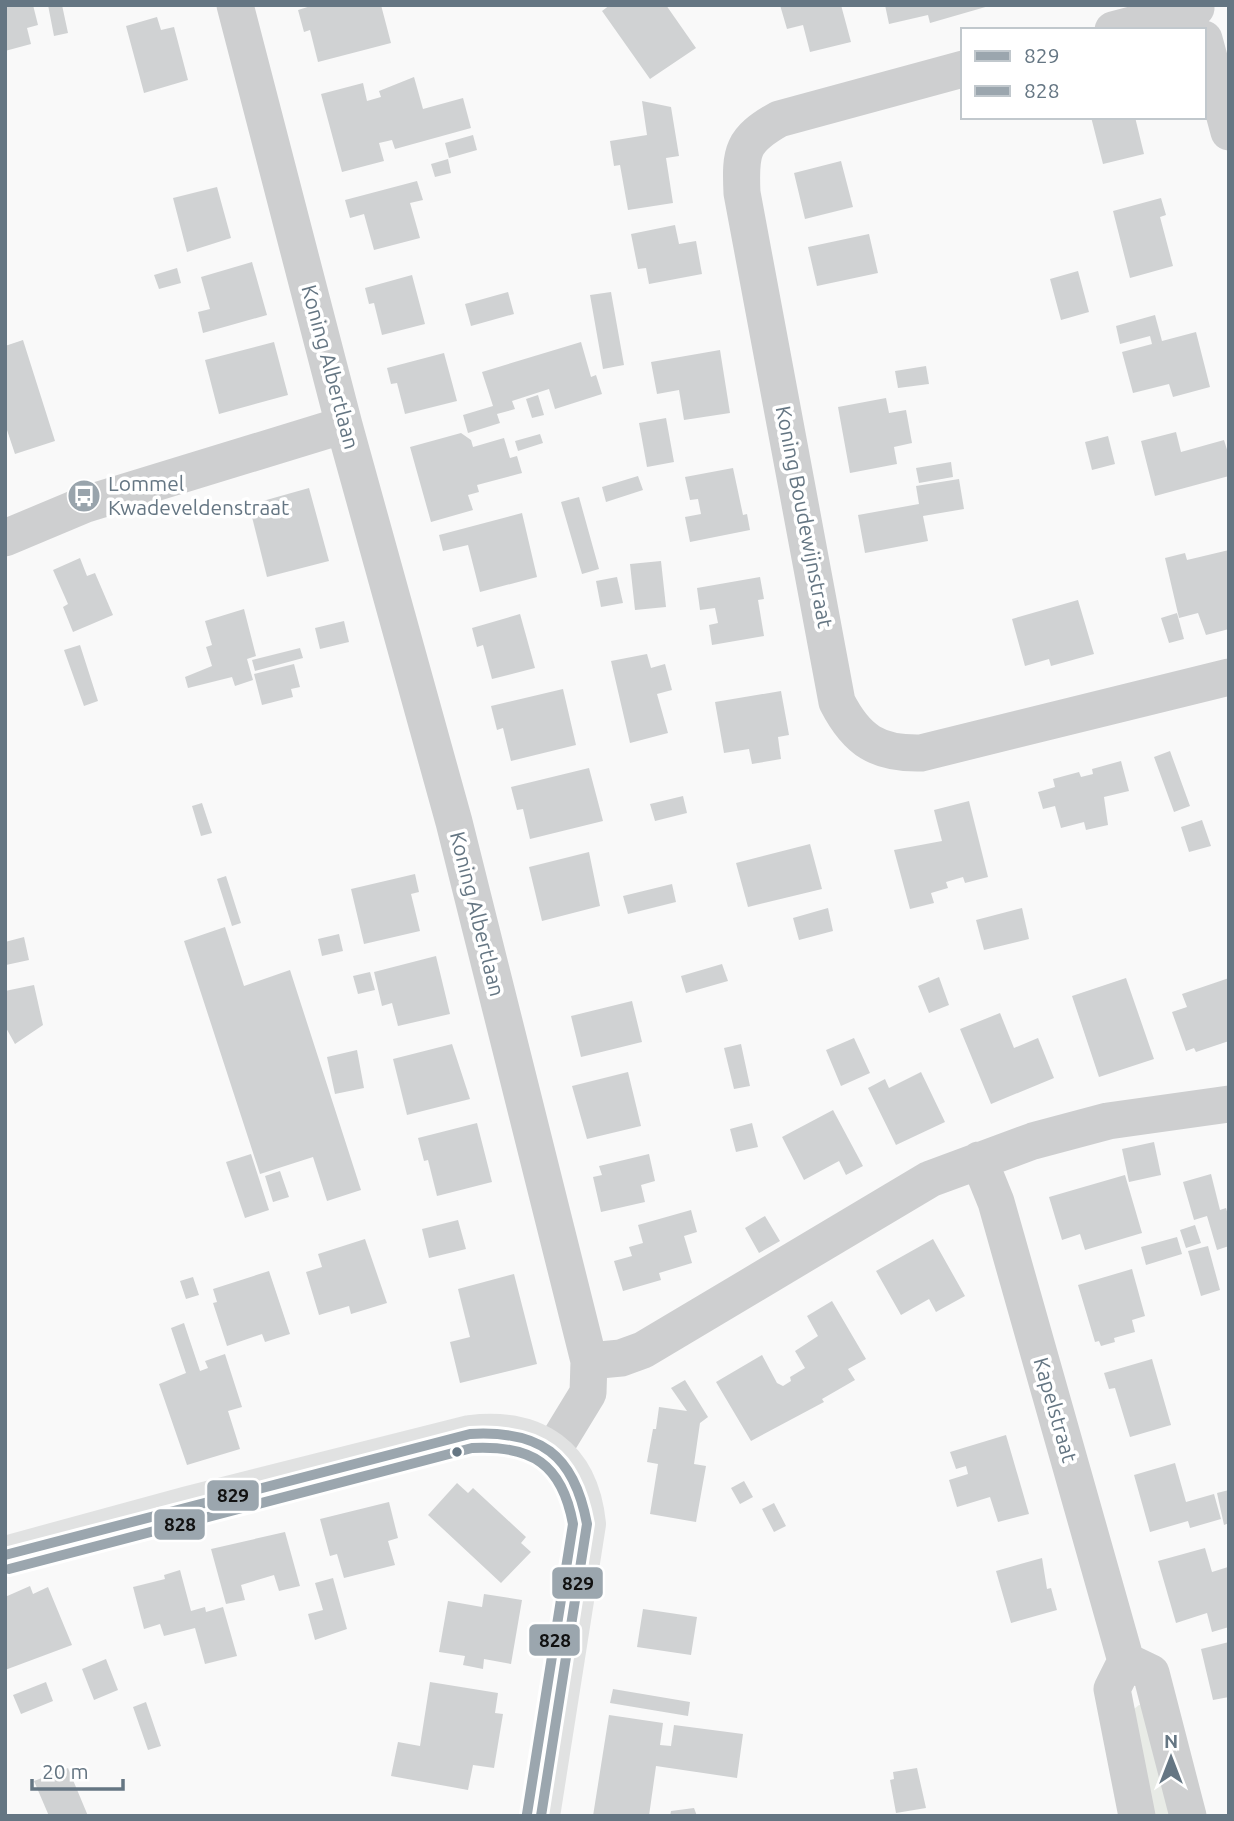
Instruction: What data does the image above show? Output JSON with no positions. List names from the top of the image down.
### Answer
{
  "streets": {
    "street": ["Koning Albertlaan", "Koning Boudewijnstraat", "Kapelstraat"]
  },
  "places": {
    "bus stop": ["Lommel Kwadeveldenstraat"]
  },
  "lines": ["transit line 829", "transit line 828"],
  "legend": ["829", "828"],
  "scale_bar": "20 m",
  "north": "top"
}
